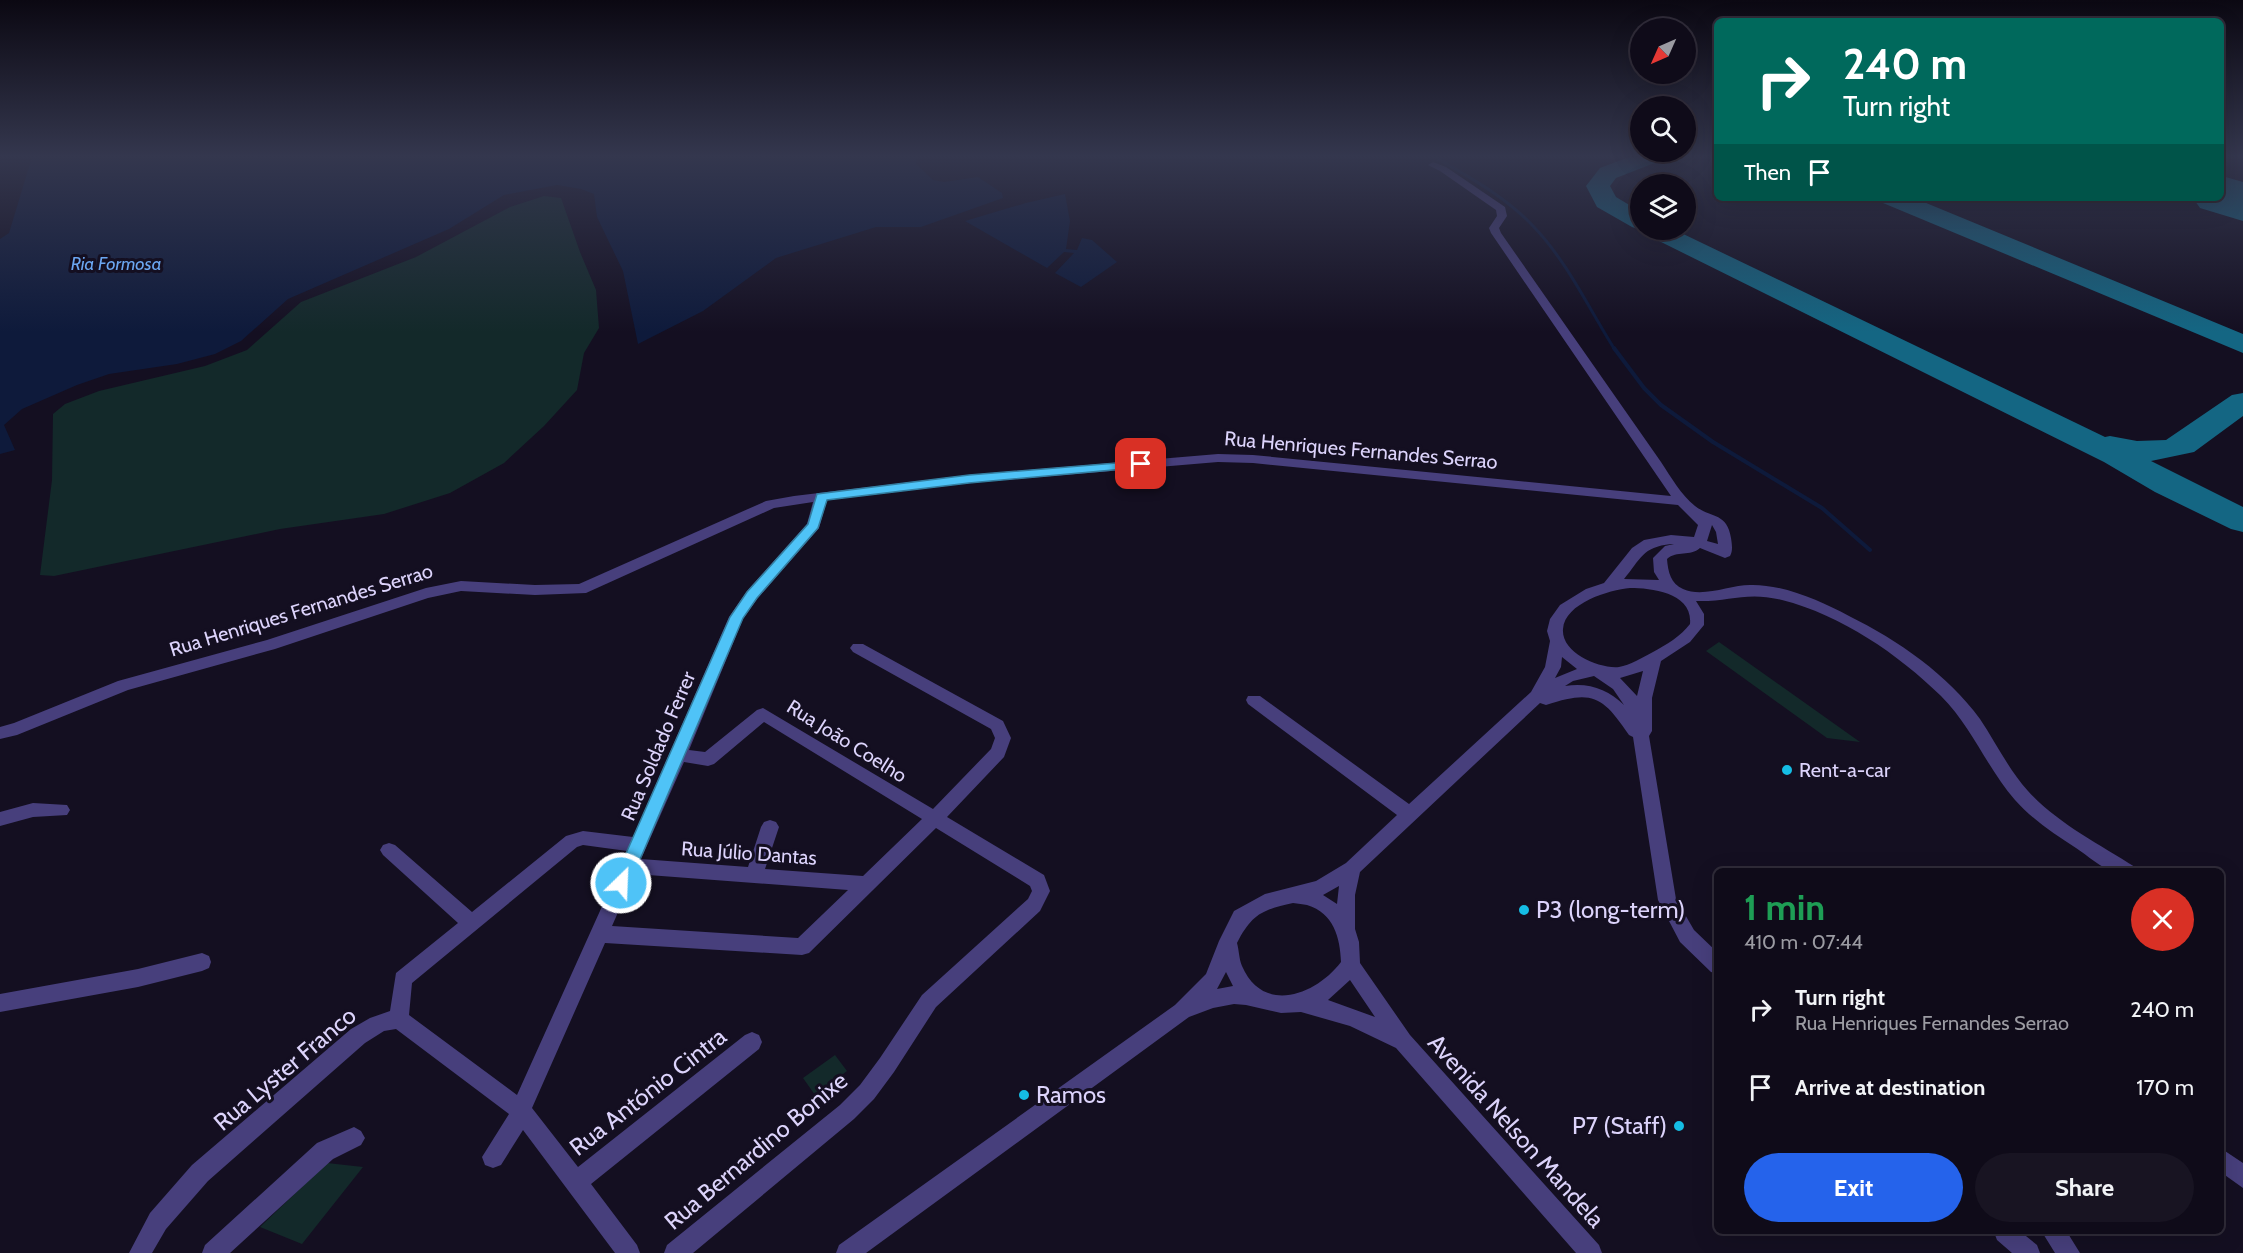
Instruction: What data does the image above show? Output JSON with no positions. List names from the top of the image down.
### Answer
{
  "streets": {
    "street": [
      "Rua Henriques Fernandes Serrao",
      "Rua João Coelho",
      "Rua Soldado Ferrer",
      "Rua Júlio Dantas",
      "Rua Lyster Franco",
      "Rua António Cintra",
      "Avenida Nelson Mandela",
      "Rua Bernardino Bonixe"
    ]
  },
  "crossings": [
    ["Rua Henriques Fernandes Serrao", "Rua Soldado Ferrer"],
    ["Rua João Coelho", "Rua Soldado Ferrer"],
    ["Rua João Coelho", "Rua Bernardino Bonixe"],
    ["Rua Soldado Ferrer", "Rua Júlio Dantas"]
  ],
  "water": ["Ria Formosa"],
  "places": [
    "Rent-a-car",
    "P3 (long-term)",
    "Ramos",
    "P7 (Staff)"
  ],
  "north": "bottom left",
  "page": {
    "turn": ["240 m", "Turn right"],
    "then": "Then",
    "heading": ["1 min", "410 m · 07:44"],
    "list": [
      {
        "name": "Turn right",
        "note": "Rua Henriques Fernandes Serrao",
        "value": "240 m"
      },
      {
        "name": "Arrive at destination",
        "value": "170 m"
      }
    ],
    "buttons": ["Exit", "Share"]
  }
}
